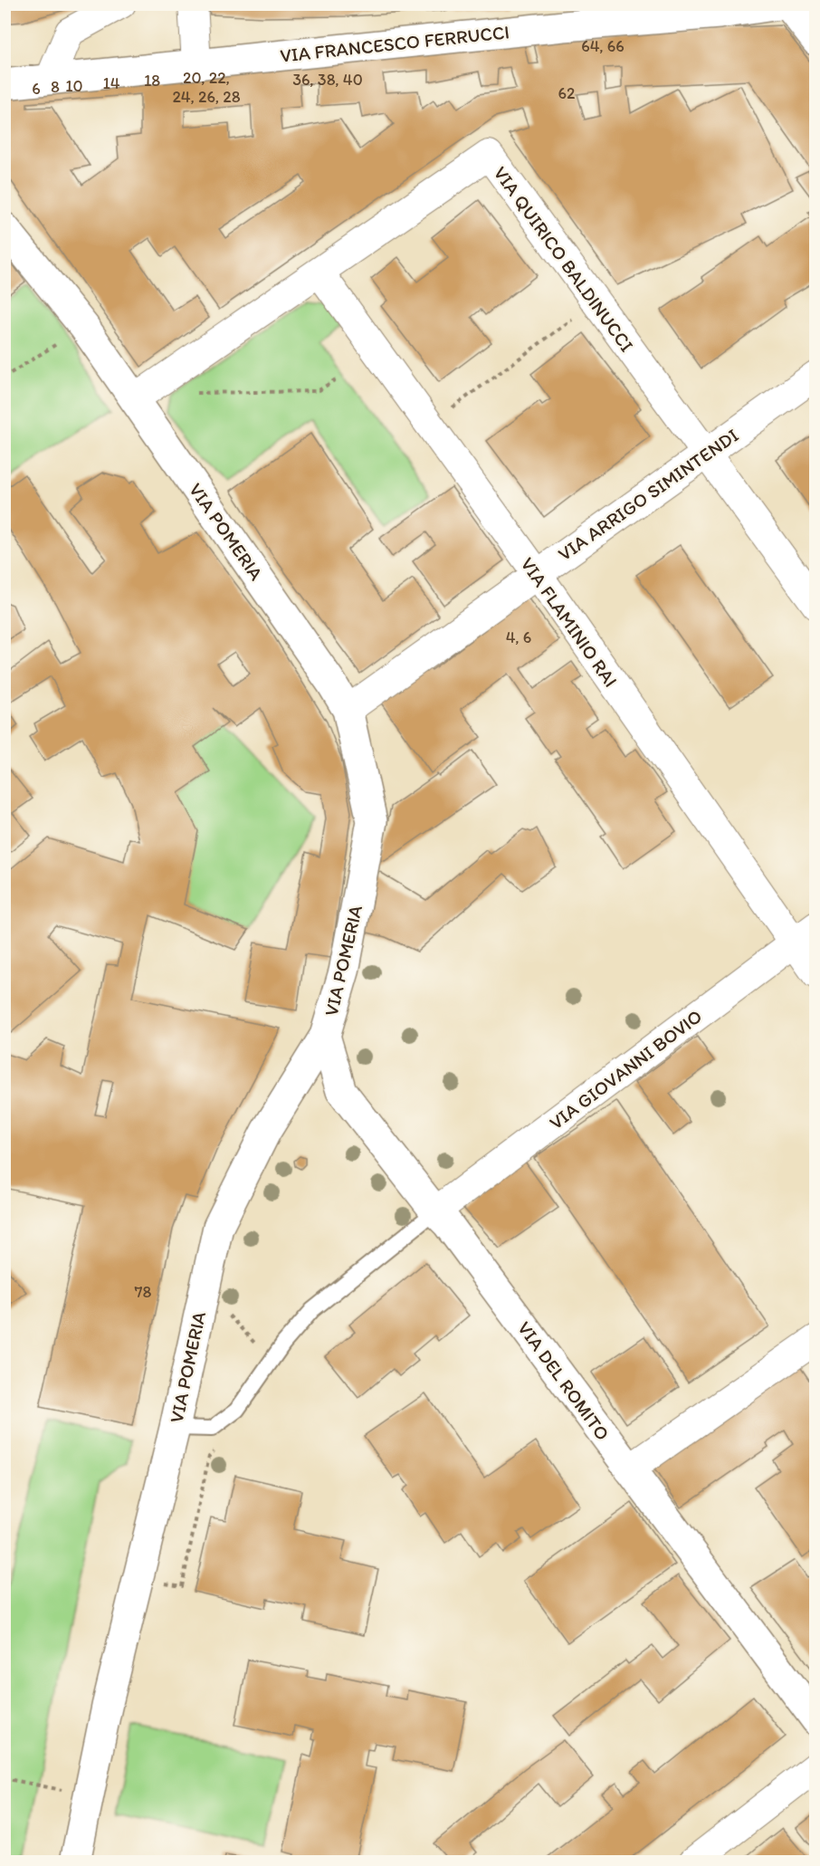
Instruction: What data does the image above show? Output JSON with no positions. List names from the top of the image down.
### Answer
{
  "streets": {
    "street": [
      "VIA FRANCESCO FERRUCCI",
      "VIA QUIRICO BALDINUCCI",
      "VIA ARRIGO SIMINTENDI",
      "VIA POMERIA",
      "VIA FLAMINIO RAI",
      "VIA GIOVANNI BOVIO",
      "VIA DEL ROMITO"
    ]
  },
  "crossings": [
    ["VIA QUIRICO BALDINUCCI", "VIA ARRIGO SIMINTENDI"],
    ["VIA QUIRICO BALDINUCCI", "VIA POMERIA"],
    ["VIA QUIRICO BALDINUCCI", "VIA FLAMINIO RAI"],
    ["VIA ARRIGO SIMINTENDI", "VIA POMERIA"],
    ["VIA ARRIGO SIMINTENDI", "VIA FLAMINIO RAI"],
    ["VIA POMERIA", "VIA DEL ROMITO"],
    ["VIA FLAMINIO RAI", "VIA GIOVANNI BOVIO"],
    ["VIA GIOVANNI BOVIO", "VIA DEL ROMITO"]
  ],
  "house_numbers": [
    "64, 66",
    "20, 22, 24, 26, 28",
    "36, 38, 40",
    "18",
    "14",
    "10",
    "8",
    "6",
    "62",
    "4, 6",
    "78"
  ]
}
